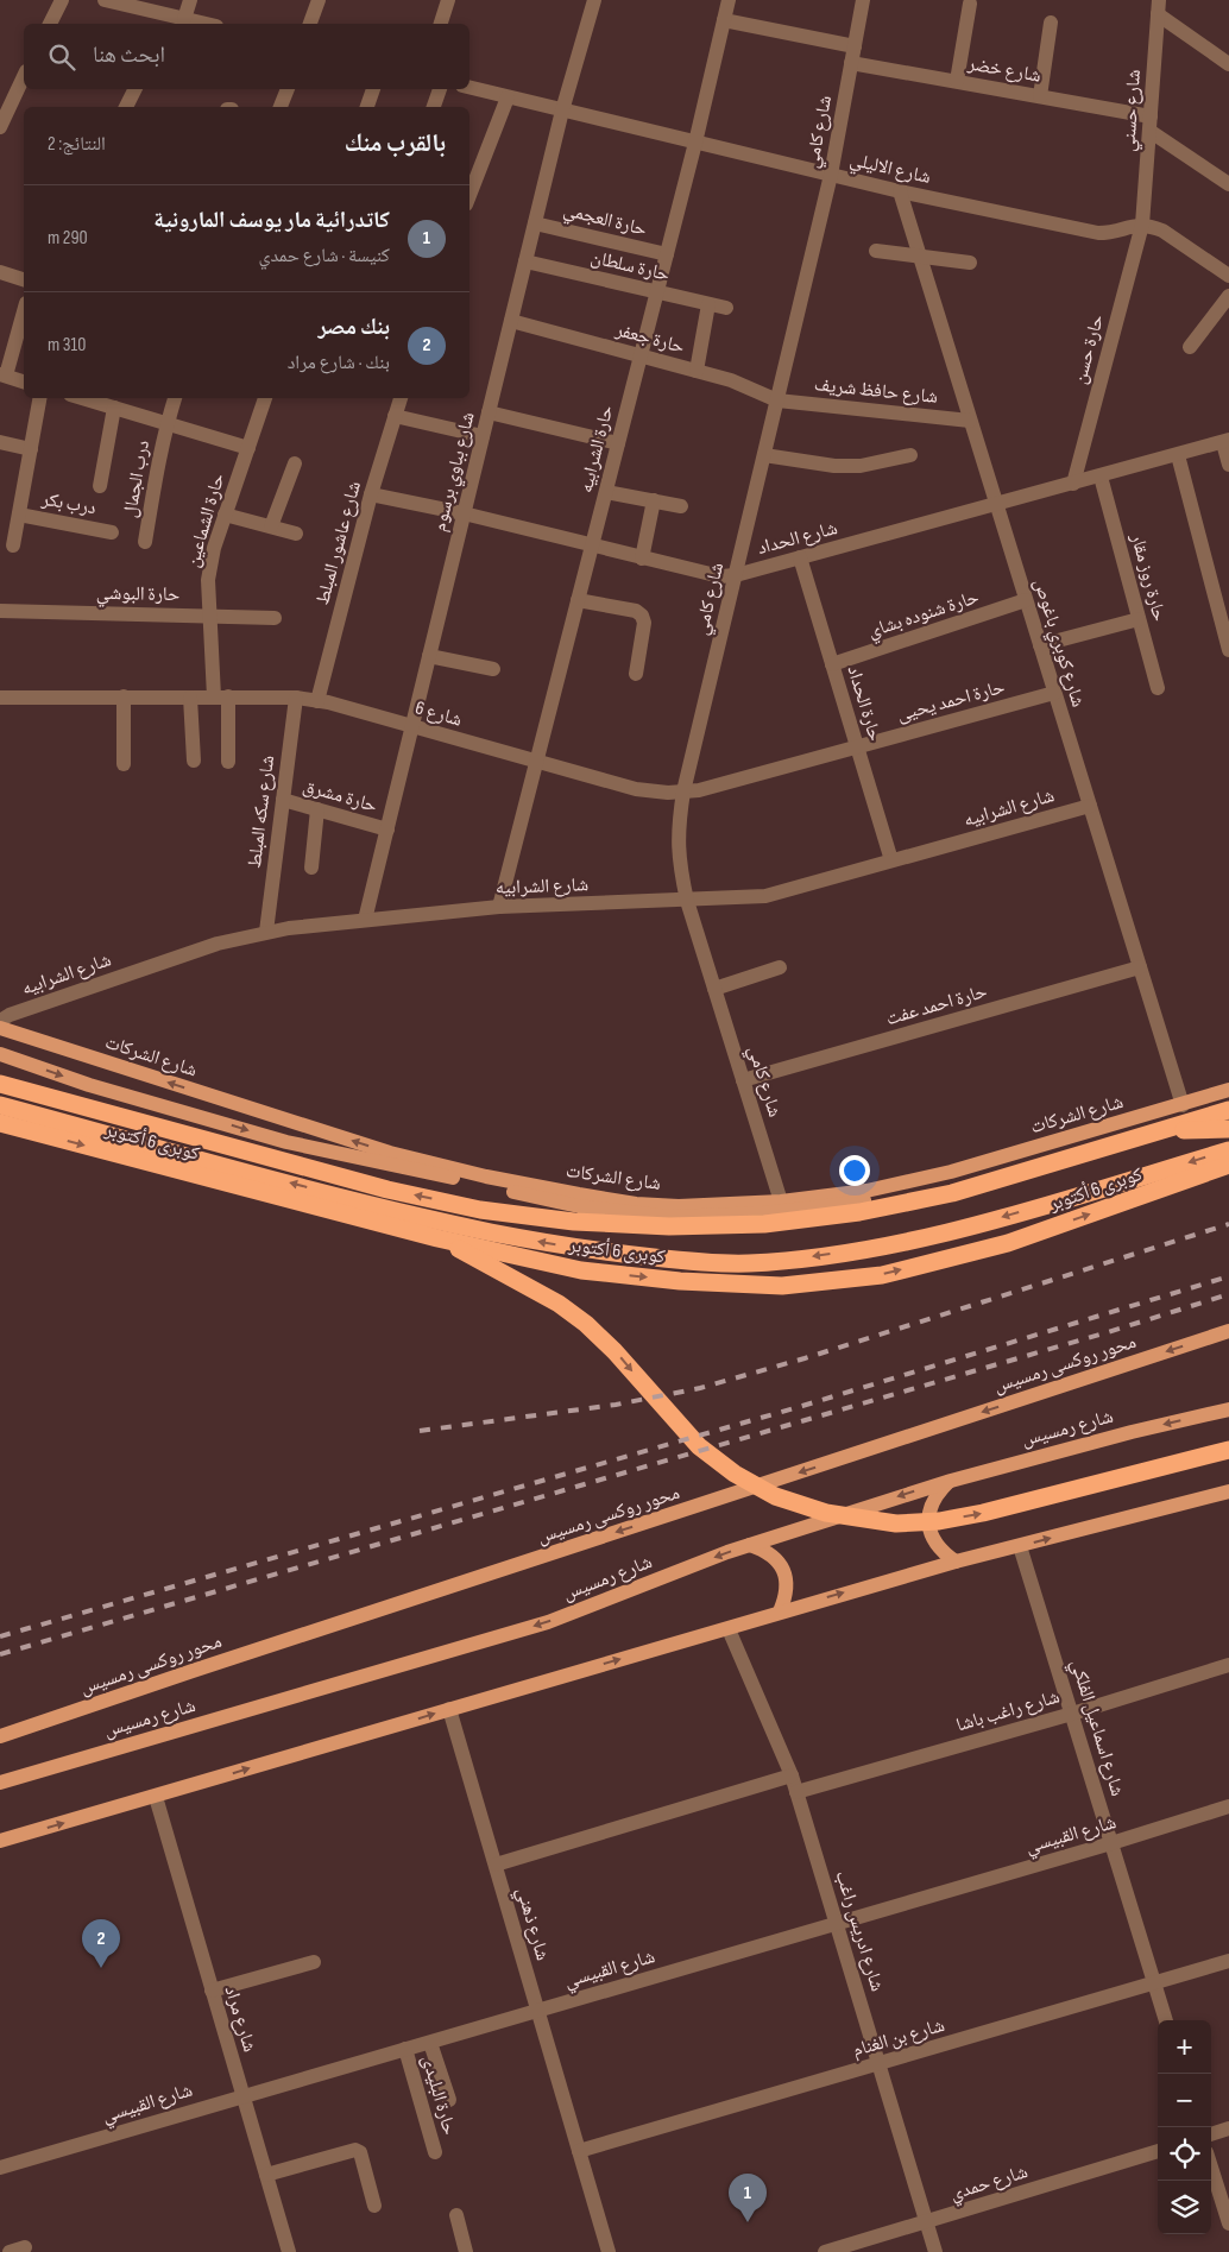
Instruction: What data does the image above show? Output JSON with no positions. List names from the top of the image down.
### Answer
{
  "streets": {
    "highway": ["كوبرى 6 أكتوبر"],
    "main road": ["شارع الشركات", "محور روكسى رمسيس", "شارع رمسيس"],
    "street": [
      "شارع خضر",
      "شارع حسني",
      "شارع كامي",
      "شارع الاليلي",
      "حارة العجمي",
      "حارة سلطان",
      "حارة جعفر",
      "حارة حسن",
      "شارع حافظ شريف",
      "حارة الشرابيه",
      "شارع بباوي برسوم",
      "درب الجمال",
      "درب بكر",
      "حارة الشماعين",
      "شارع الحداد",
      "شارع عاشور المبلط",
      "حارة روز مقار",
      "حارة البوشي",
      "حارة شنوده بشاي",
      "شارع كوبري باغوص",
      "حارة احمد يحيى",
      "حارة الحداد",
      "شارع 6",
      "حارة مشرق",
      "شارع الشرابيه",
      "شارع سكه المبلط",
      "حارة احمد عفت",
      "شارع راغب باشا",
      "شارع اسماعيل الفلكي",
      "شارع القبيسي",
      "شارع ذهني",
      "شارع ادريس راغب",
      "شارع مراد",
      "شارع بن الغنام",
      "حارة البليدى",
      "شارع حمدي"
    ]
  },
  "crossings": [
    ["شارع خضر", "شارع حسني"],
    ["شارع خضر", "شارع كامي"],
    ["شارع حسني", "شارع الاليلي"],
    ["شارع حسني", "حارة حسن"],
    ["شارع كامي", "شارع الاليلي"],
    ["شارع كامي", "حارة جعفر"],
    ["شارع كامي", "شارع حافظ شريف"],
    ["شارع كامي", "شارع الحداد"],
    ["شارع كامي", "شارع 6"],
    ["شارع كامي", "شارع الشرابيه"],
    ["شارع كامي", "حارة احمد عفت"],
    ["شارع كامي", "شارع الشركات"],
    ["شارع الاليلي", "حارة حسن"],
    ["شارع الاليلي", "حارة الشرابيه"],
    ["شارع الاليلي", "شارع بباوي برسوم"],
    ["شارع الاليلي", "شارع كوبري باغوص"],
    ["حارة العجمي", "حارة الشرابيه"],
    ["حارة العجمي", "شارع بباوي برسوم"],
    ["حارة سلطان", "حارة الشرابيه"],
    ["حارة سلطان", "شارع بباوي برسوم"],
    ["حارة جعفر", "شارع حافظ شريف"],
    ["حارة جعفر", "حارة الشرابيه"],
    ["حارة جعفر", "شارع بباوي برسوم"],
    ["حارة حسن", "شارع الحداد"],
    ["شارع حافظ شريف", "شارع كوبري باغوص"],
    ["حارة الشرابيه", "شارع الحداد"],
    ["حارة الشرابيه", "شارع 6"],
    ["حارة الشرابيه", "شارع الشرابيه"],
    ["شارع بباوي برسوم", "شارع الحداد"],
    ["شارع بباوي برسوم", "شارع 6"],
    ["شارع بباوي برسوم", "حارة مشرق"],
    ["شارع بباوي برسوم", "شارع الشرابيه"],
    ["حارة الشماعين", "حارة البوشي"],
    ["حارة الشماعين", "شارع 6"],
    ["شارع الحداد", "شارع عاشور المبلط"],
    ["شارع الحداد", "حارة روز مقار"],
    ["شارع الحداد", "شارع كوبري باغوص"],
    ["شارع الحداد", "حارة الحداد"],
    ["شارع عاشور المبلط", "شارع 6"],
    ["حارة شنوده بشاي", "شارع كوبري باغوص"],
    ["حارة شنوده بشاي", "حارة الحداد"],
    ["شارع كوبري باغوص", "حارة احمد يحيى"],
    ["شارع كوبري باغوص", "شارع الشرابيه"],
    ["شارع كوبري باغوص", "حارة احمد عفت"],
    ["شارع كوبري باغوص", "شارع الشركات"],
    ["حارة احمد يحيى", "حارة الحداد"],
    ["حارة احمد يحيى", "شارع 6"],
    ["حارة الحداد", "شارع 6"],
    ["حارة الحداد", "شارع الشرابيه"],
    ["شارع 6", "شارع سكه المبلط"],
    ["حارة مشرق", "شارع سكه المبلط"],
    ["شارع الشرابيه", "شارع سكه المبلط"],
    ["شارع راغب باشا", "شارع اسماعيل الفلكي"],
    ["شارع راغب باشا", "شارع ادريس راغب"],
    ["شارع اسماعيل الفلكي", "شارع القبيسي"],
    ["شارع اسماعيل الفلكي", "شارع بن الغنام"],
    ["شارع القبيسي", "شارع ذهني"],
    ["شارع القبيسي", "شارع ادريس راغب"],
    ["شارع القبيسي", "شارع مراد"],
    ["شارع القبيسي", "حارة البليدى"],
    ["شارع ذهني", "شارع بن الغنام"],
    ["شارع ادريس راغب", "شارع بن الغنام"],
    ["شارع ادريس راغب", "شارع حمدي"]
  ],
  "page": {
    "search": "ابحث هنا",
    "heading": ["بالقرب منك", "النتائج: 2"],
    "list": [
      {
        "mark": "1",
        "name": "كاتدرائية مار يوسف المارونية",
        "note": "كنيسة · شارع حمدي",
        "value": "290 m"
      },
      {
        "mark": "2",
        "name": "بنك مصر",
        "note": "بنك · شارع مراد",
        "value": "310 m"
      }
    ],
    "pins": ["2", "1"],
    "map_buttons": ["+", "−"]
  }
}
